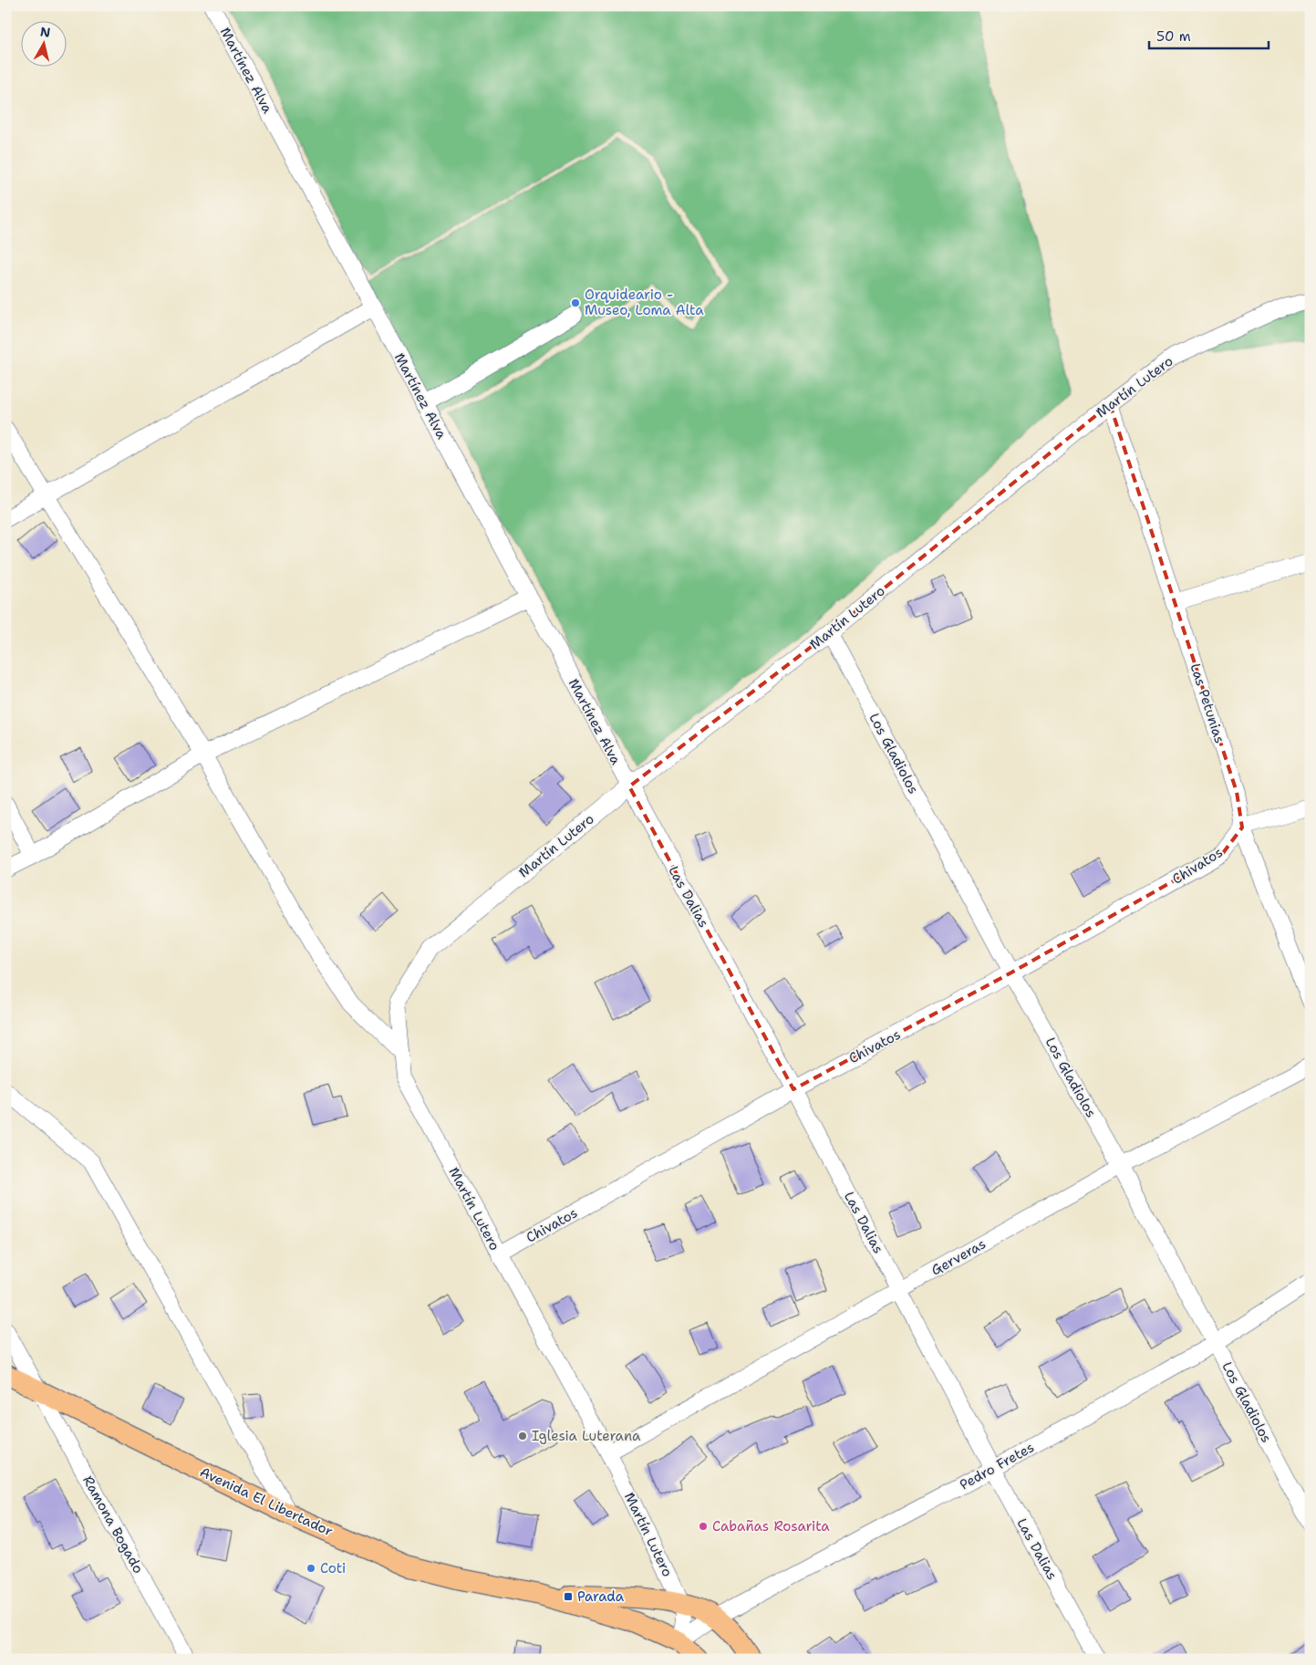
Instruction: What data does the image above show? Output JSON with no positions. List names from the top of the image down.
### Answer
{
  "streets": {
    "main road": ["Avenida El Libertador"],
    "street": [
      "Martínez Alva",
      "Martín Lutero",
      "Las Petunias",
      "Los Gladiolos",
      "Chivatos",
      "Las Dalias",
      "Gerveras",
      "Pedro Fretes",
      "Ramona Bogado"
    ]
  },
  "crossings": [
    ["Martínez Alva", "Martín Lutero"],
    ["Martínez Alva", "Las Dalias"],
    ["Martín Lutero", "Las Petunias"],
    ["Martín Lutero", "Los Gladiolos"],
    ["Martín Lutero", "Chivatos"],
    ["Martín Lutero", "Las Dalias"],
    ["Martín Lutero", "Gerveras"],
    ["Martín Lutero", "Pedro Fretes"],
    ["Martín Lutero", "Avenida El Libertador"],
    ["Las Petunias", "Chivatos"],
    ["Los Gladiolos", "Chivatos"],
    ["Los Gladiolos", "Gerveras"],
    ["Los Gladiolos", "Pedro Fretes"],
    ["Chivatos", "Las Dalias"],
    ["Las Dalias", "Gerveras"],
    ["Las Dalias", "Pedro Fretes"],
    ["Pedro Fretes", "Avenida El Libertador"],
    ["Avenida El Libertador", "Ramona Bogado"]
  ],
  "places": {
    "other": [
      "Orquideario - Museo, Loma Alta",
      "Iglesia Luterana",
      "Cabañas Rosarita",
      "Coti"
    ],
    "transit": ["Parada"]
  },
  "scale_bar": "50 m",
  "north": "top"
}
